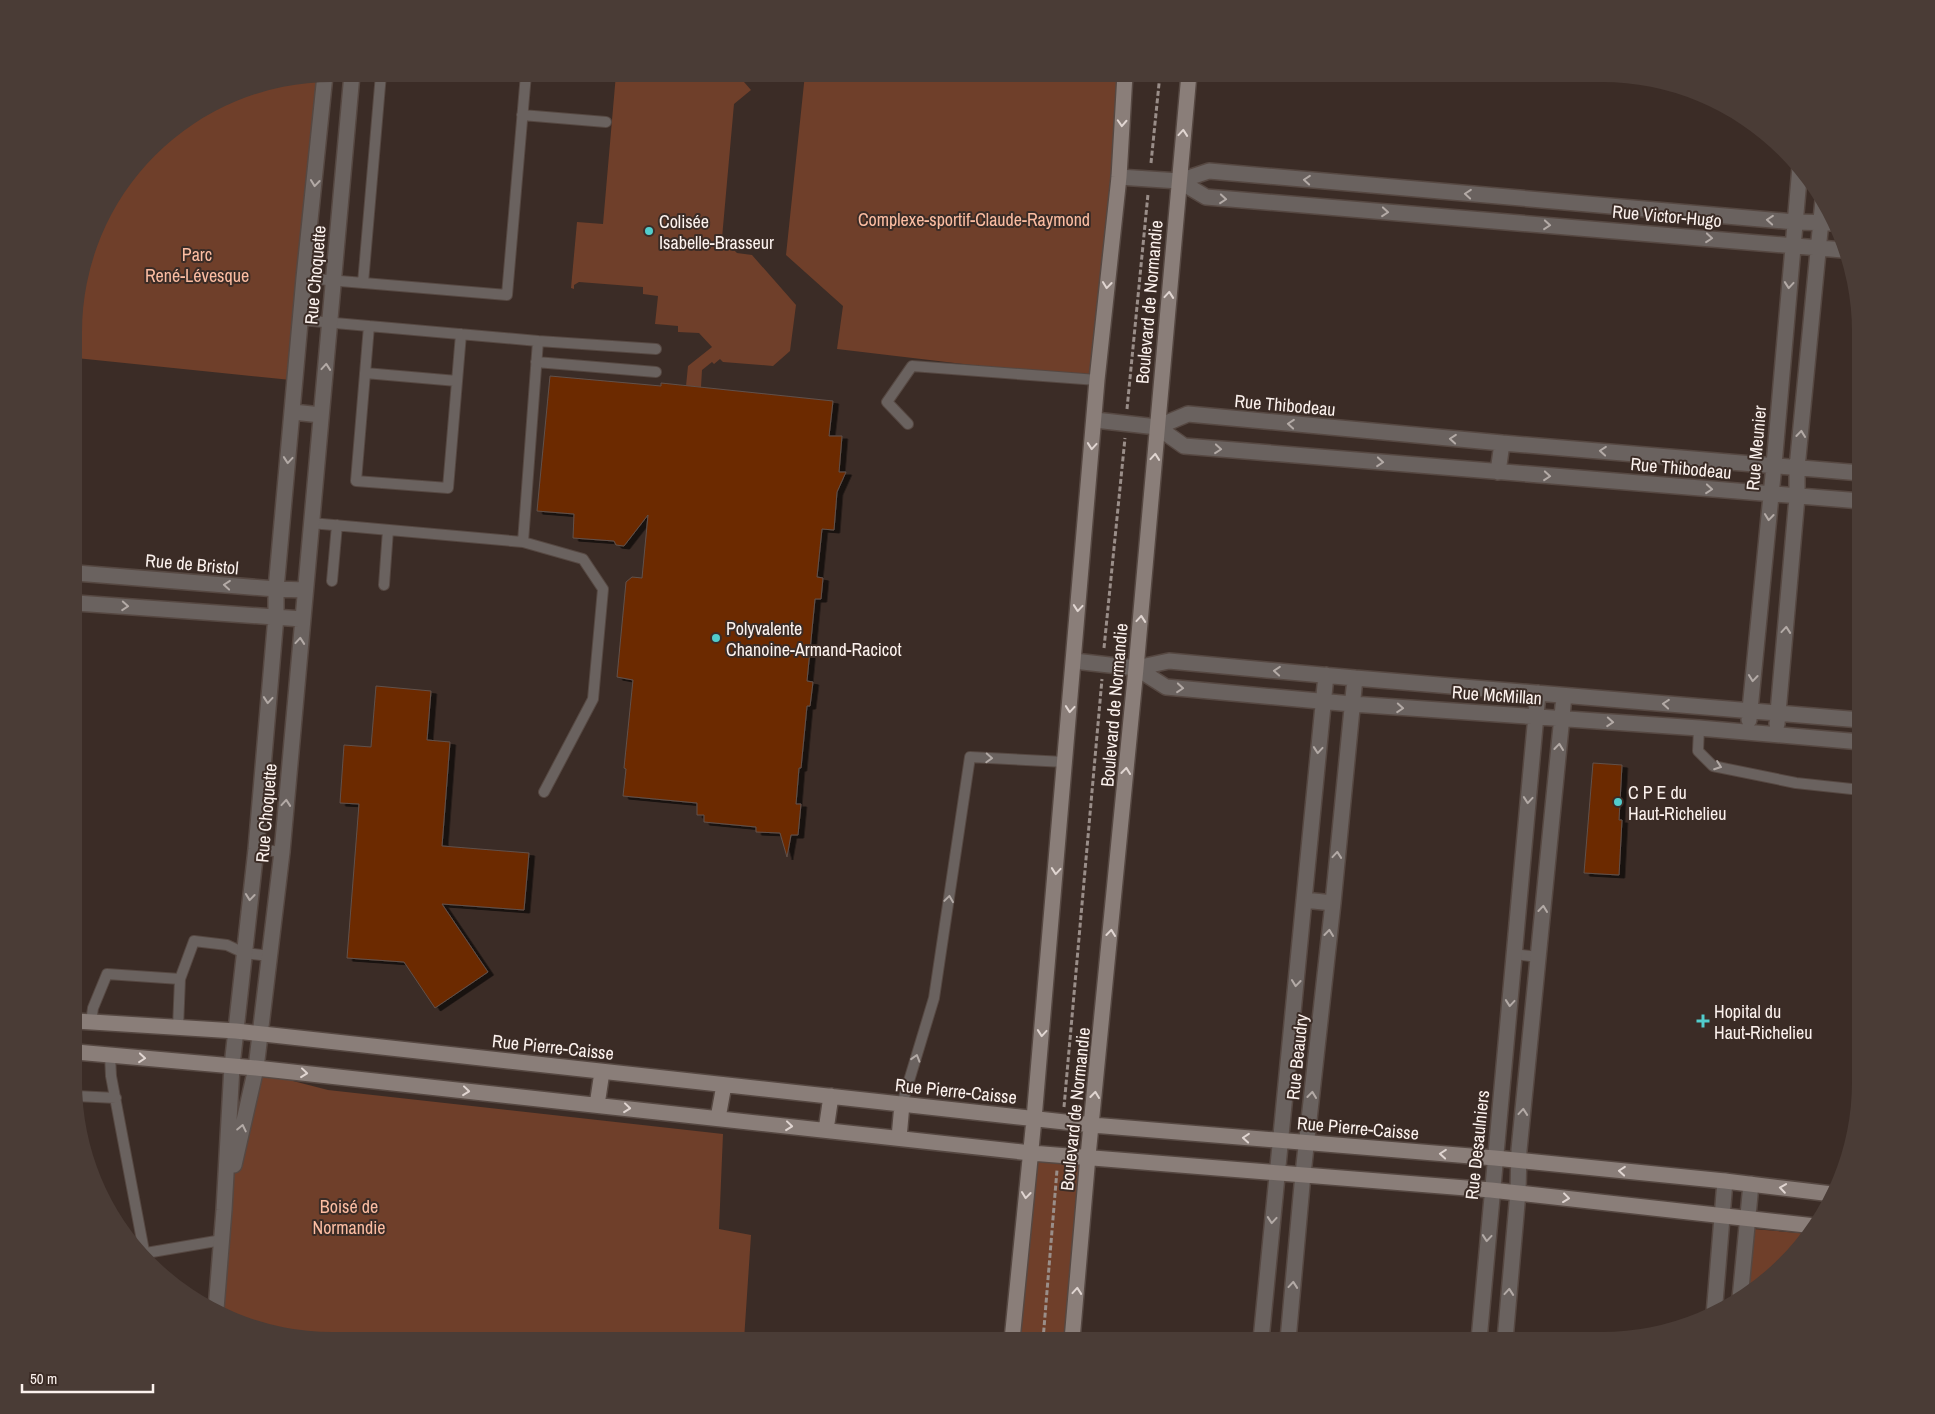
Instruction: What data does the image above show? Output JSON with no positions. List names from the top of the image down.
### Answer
{
  "streets": {
    "street": [
      "Rue Victor-Hugo",
      "Rue Choquette",
      "Boulevard de Normandie",
      "Rue Thibodeau",
      "Rue Meunier",
      "Rue de Bristol",
      "Rue McMillan",
      "Rue Pierre-Caisse",
      "Rue Beaudry",
      "Rue Desaulniers"
    ]
  },
  "crossings": [
    ["Rue Victor-Hugo", "Boulevard de Normandie"],
    ["Rue Victor-Hugo", "Rue Meunier"],
    ["Rue Choquette", "Rue de Bristol"],
    ["Rue Choquette", "Rue Pierre-Caisse"],
    ["Boulevard de Normandie", "Rue Thibodeau"],
    ["Boulevard de Normandie", "Rue McMillan"],
    ["Boulevard de Normandie", "Rue Pierre-Caisse"],
    ["Rue Thibodeau", "Rue Meunier"],
    ["Rue Meunier", "Rue McMillan"],
    ["Rue McMillan", "Rue Beaudry"],
    ["Rue McMillan", "Rue Desaulniers"],
    ["Rue Pierre-Caisse", "Rue Beaudry"],
    ["Rue Pierre-Caisse", "Rue Desaulniers"]
  ],
  "parks": ["Complexe-sportif-Claude-Raymond", "Parc René-Lévesque", "Boisé de Normandie"],
  "places": {
    "other": ["Colisée Isabelle-Brasseur", "Polyvalente Chanoine-Armand-Racicot", "C P E du Haut-Richelieu"],
    "health": ["Hopital du Haut-Richelieu"]
  },
  "scale_bar": "50 m"
}
